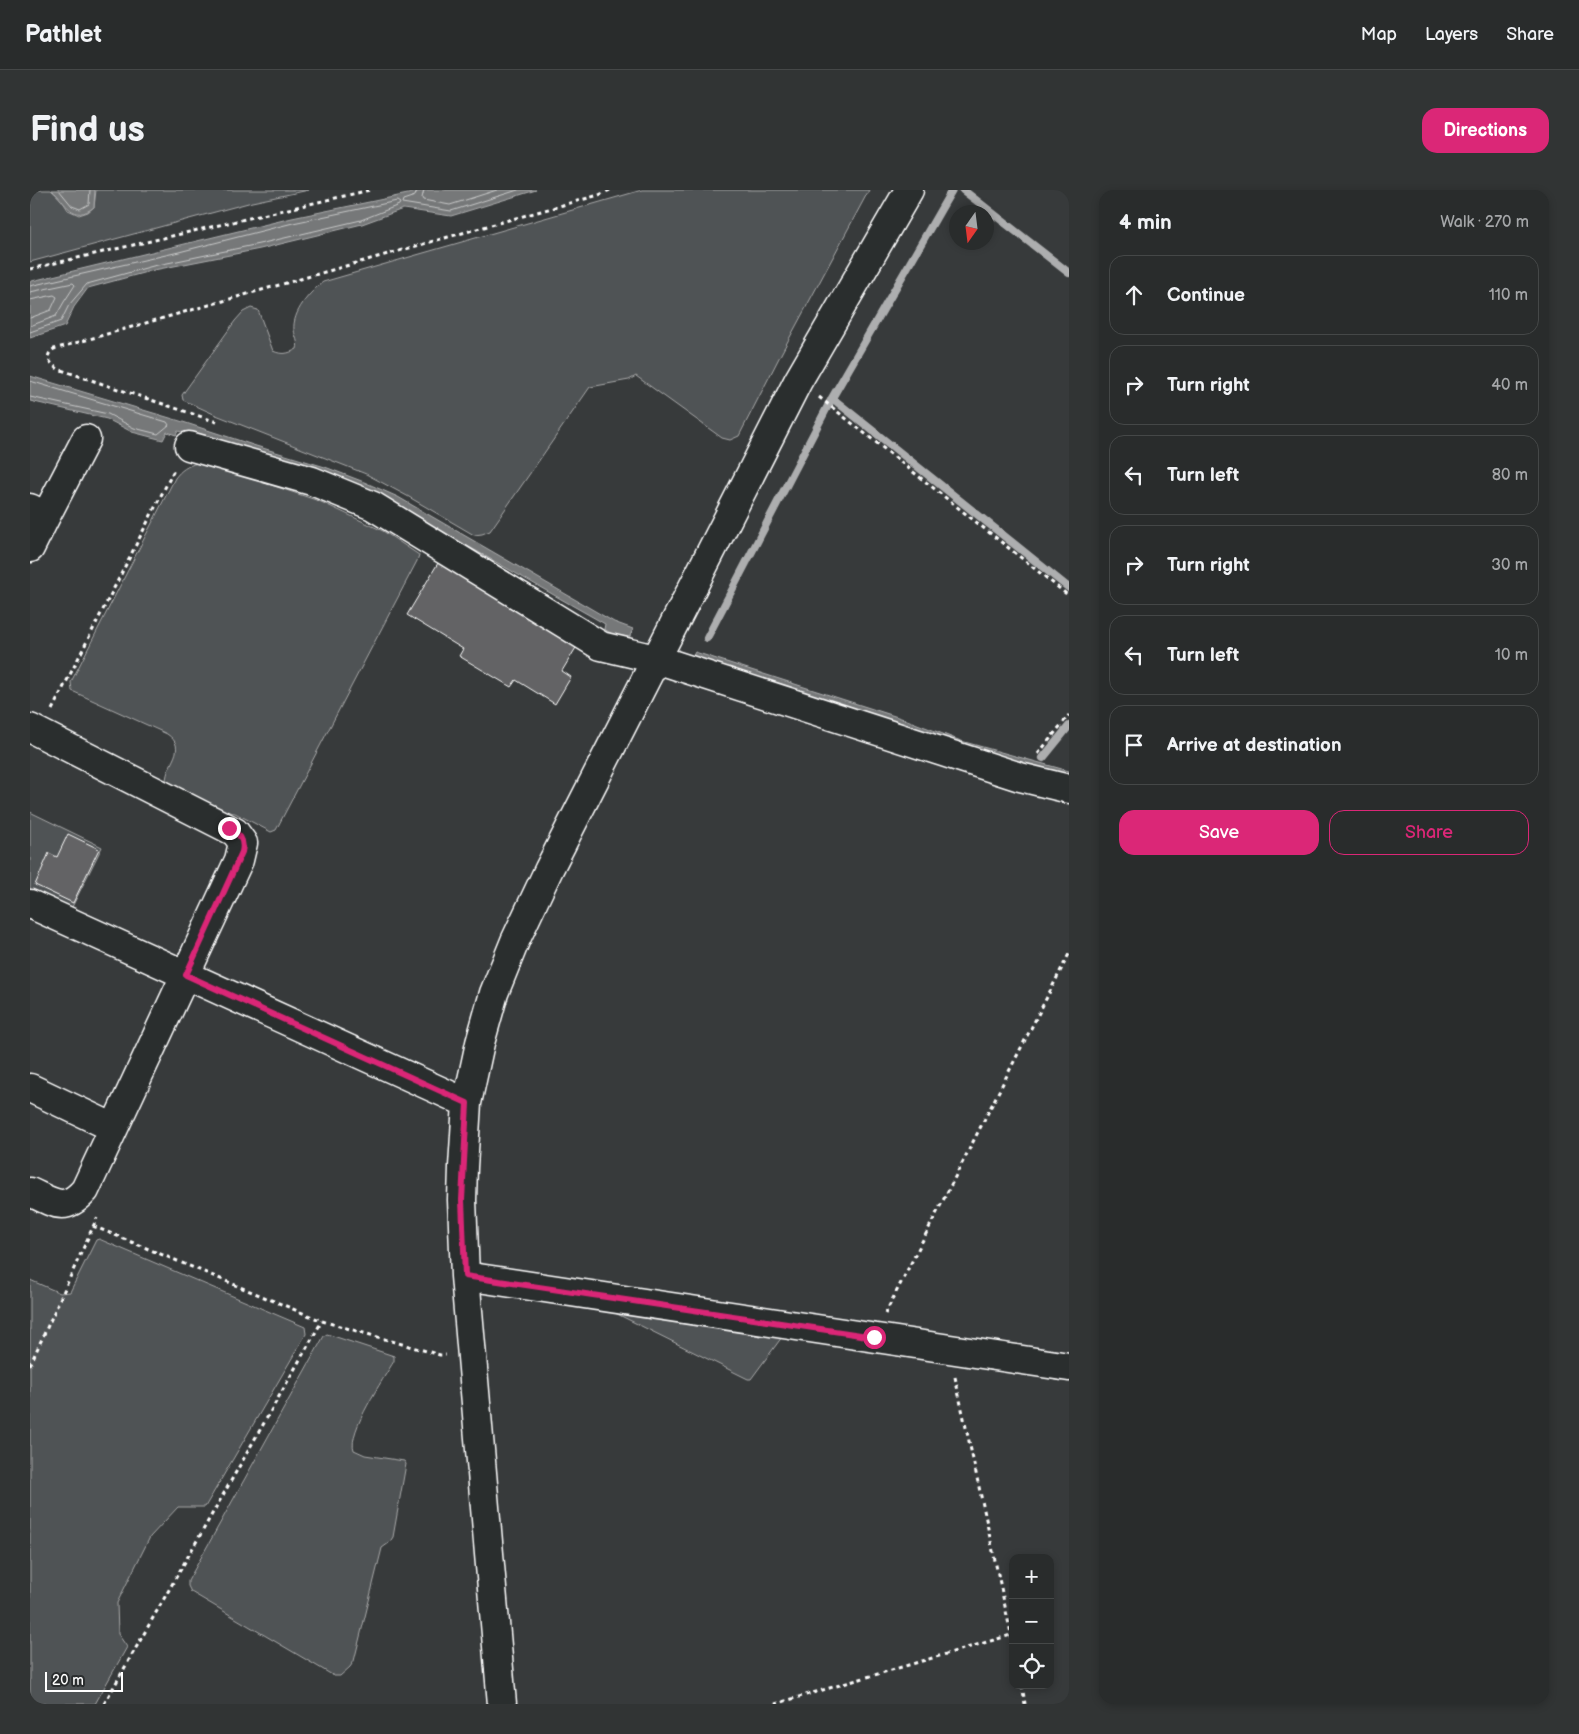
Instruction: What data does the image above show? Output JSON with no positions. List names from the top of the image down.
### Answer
{
  "scale_bar": "20 m",
  "north": "bottom",
  "page": {
    "header": "Pathlet",
    "nav": ["Map", "Layers", "Share"],
    "buttons": [
      "Directions",
      ["Save", "Share"]
    ],
    "title": "Find us",
    "heading": ["4 min", "Walk · 270 m"],
    "list": [
      ["Continue", "110 m"],
      ["Turn right", "40 m"],
      ["Turn left", "80 m"],
      ["Turn right", "30 m"],
      ["Turn left", "10 m"],
      "Arrive at destination"
    ],
    "map_buttons": ["+", "−"],
    "scale": "20 m"
  }
}
